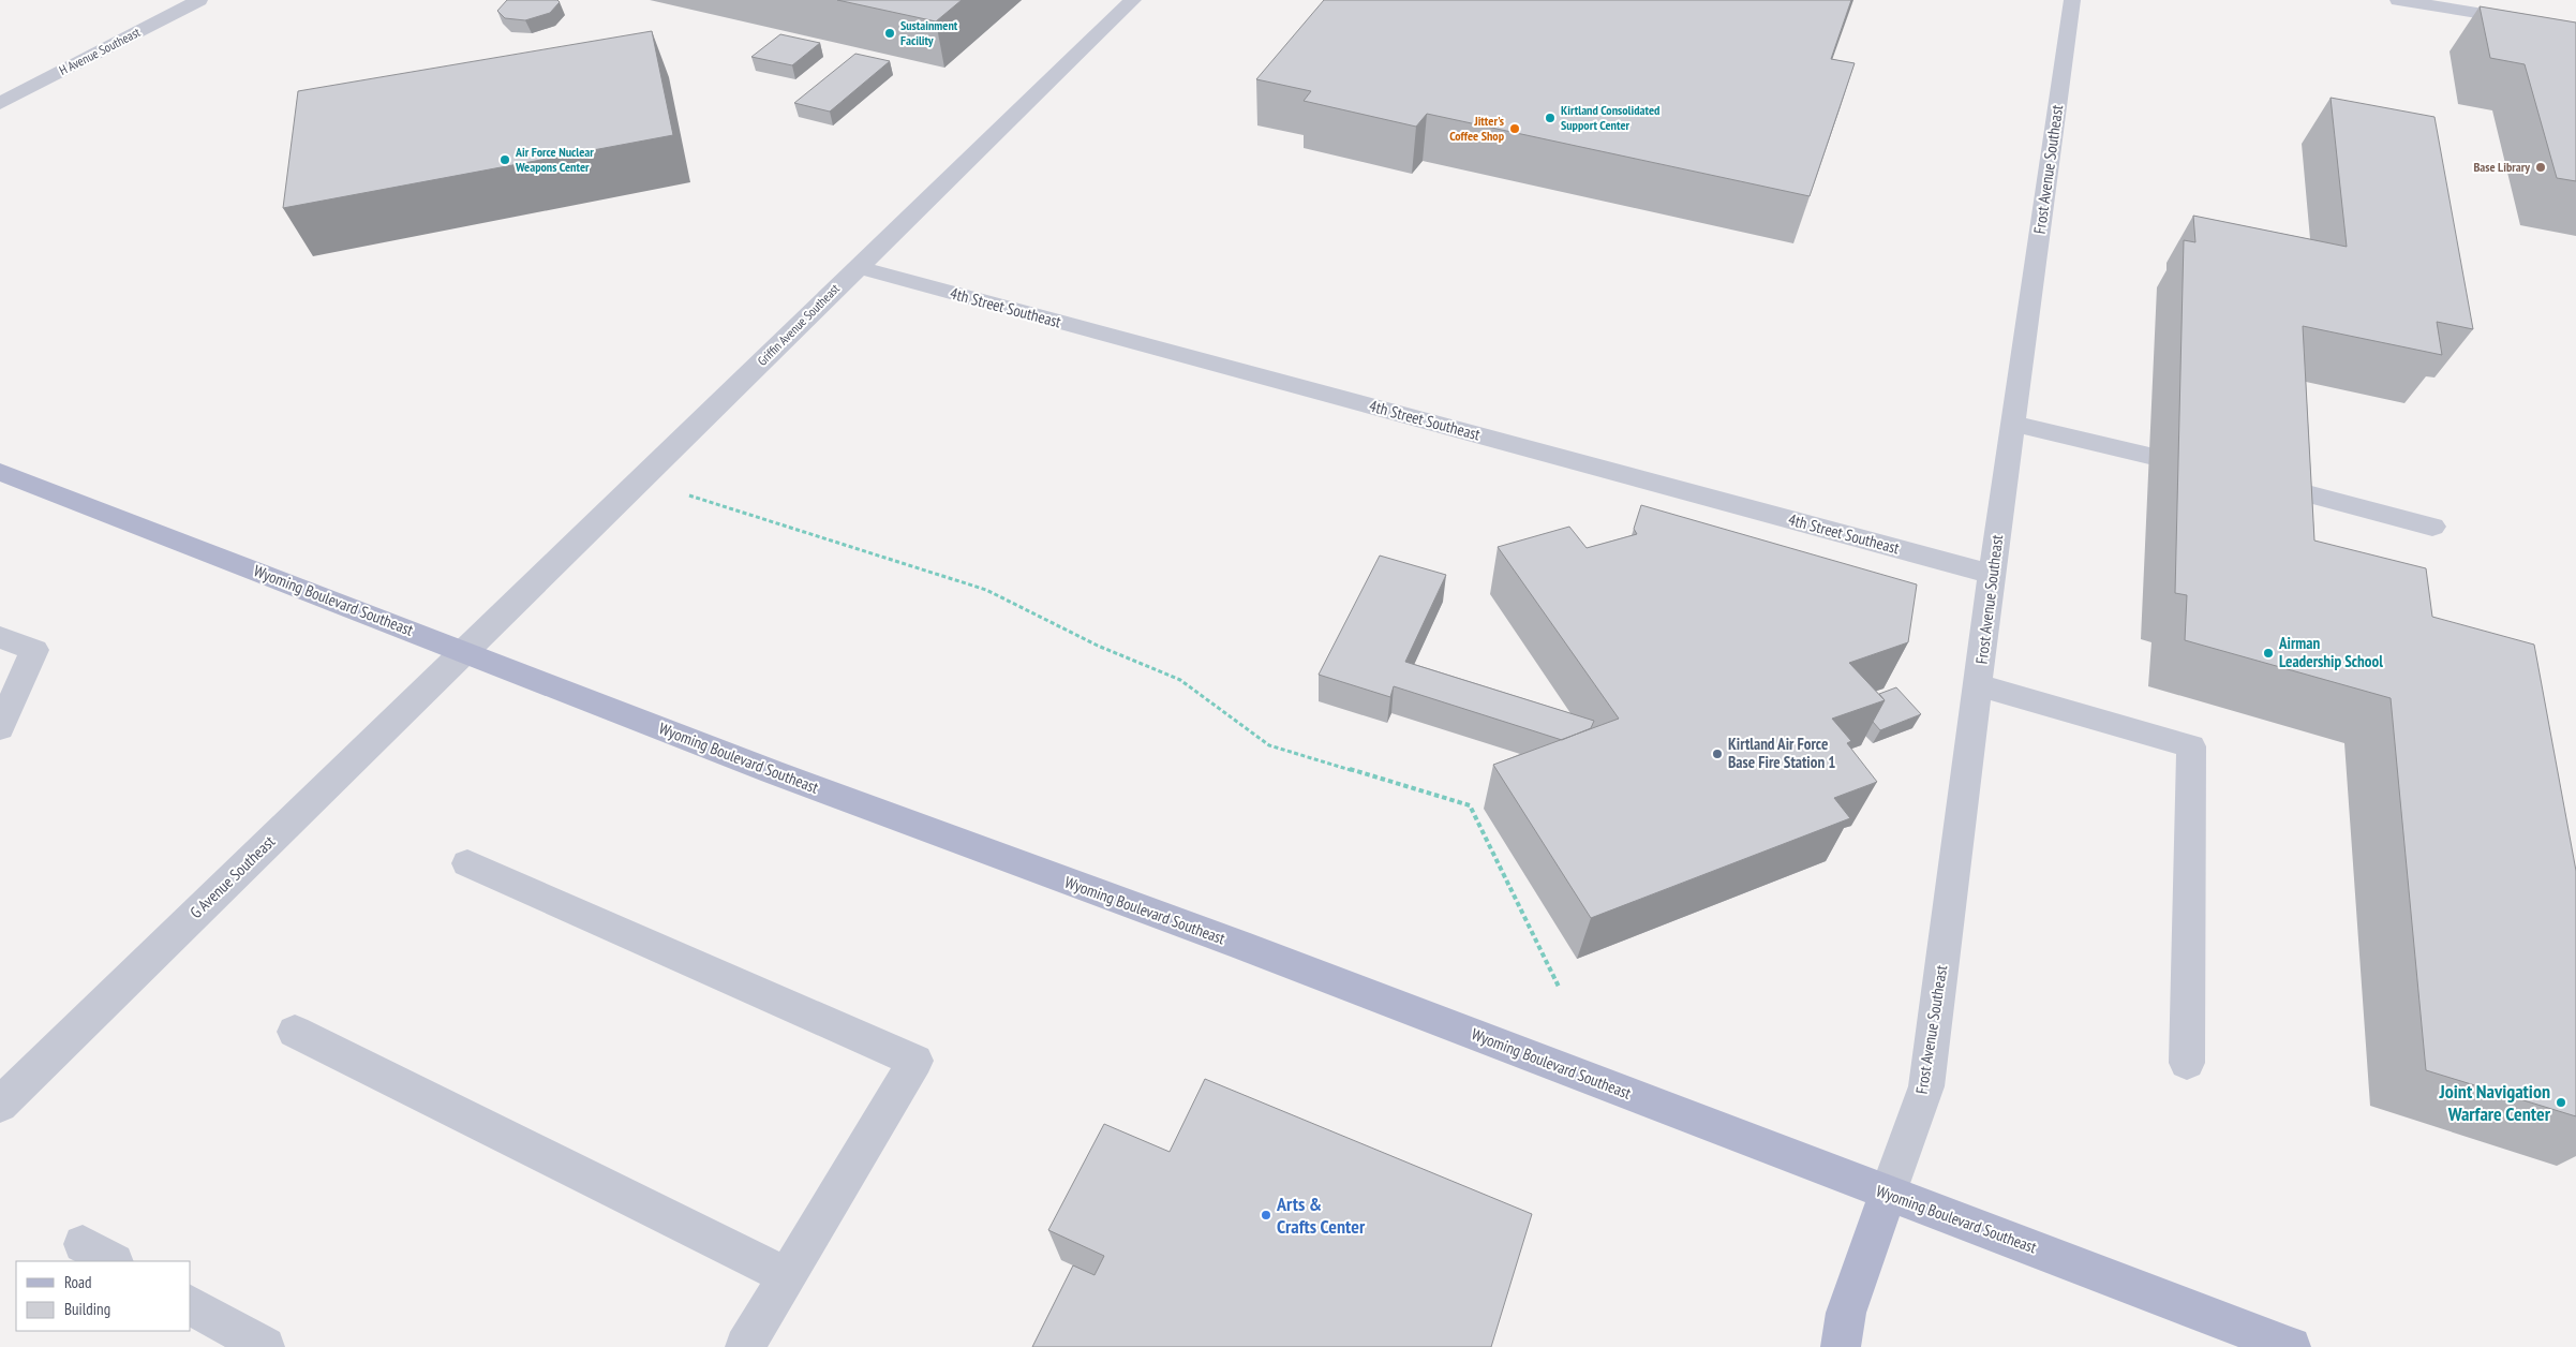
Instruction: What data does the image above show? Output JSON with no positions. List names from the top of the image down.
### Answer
{
  "streets": {
    "main road": ["Wyoming Boulevard Southeast"],
    "street": [
      "H Avenue Southeast",
      "Frost Avenue Southeast",
      "4th Street Southeast",
      "Griffin Avenue Southeast",
      "G Avenue Southeast"
    ]
  },
  "crossings": [
    ["Frost Avenue Southeast", "4th Street Southeast"],
    ["Frost Avenue Southeast", "Wyoming Boulevard Southeast"],
    ["4th Street Southeast", "Griffin Avenue Southeast"],
    ["Griffin Avenue Southeast", "Wyoming Boulevard Southeast"],
    ["Griffin Avenue Southeast", "G Avenue Southeast"],
    ["Wyoming Boulevard Southeast", "G Avenue Southeast"]
  ],
  "places": [
    "Sustainment Facility",
    "Kirtland Consolidated Support Center",
    "Jitter's Coffee Shop",
    "Air Force Nuclear Weapons Center",
    "Base Library",
    "Airman Leadership School",
    "Kirtland Air Force Base Fire Station 1",
    "Joint Navigation Warfare Center",
    "Arts & Crafts Center"
  ],
  "legend": ["Road", "Building"]
}
